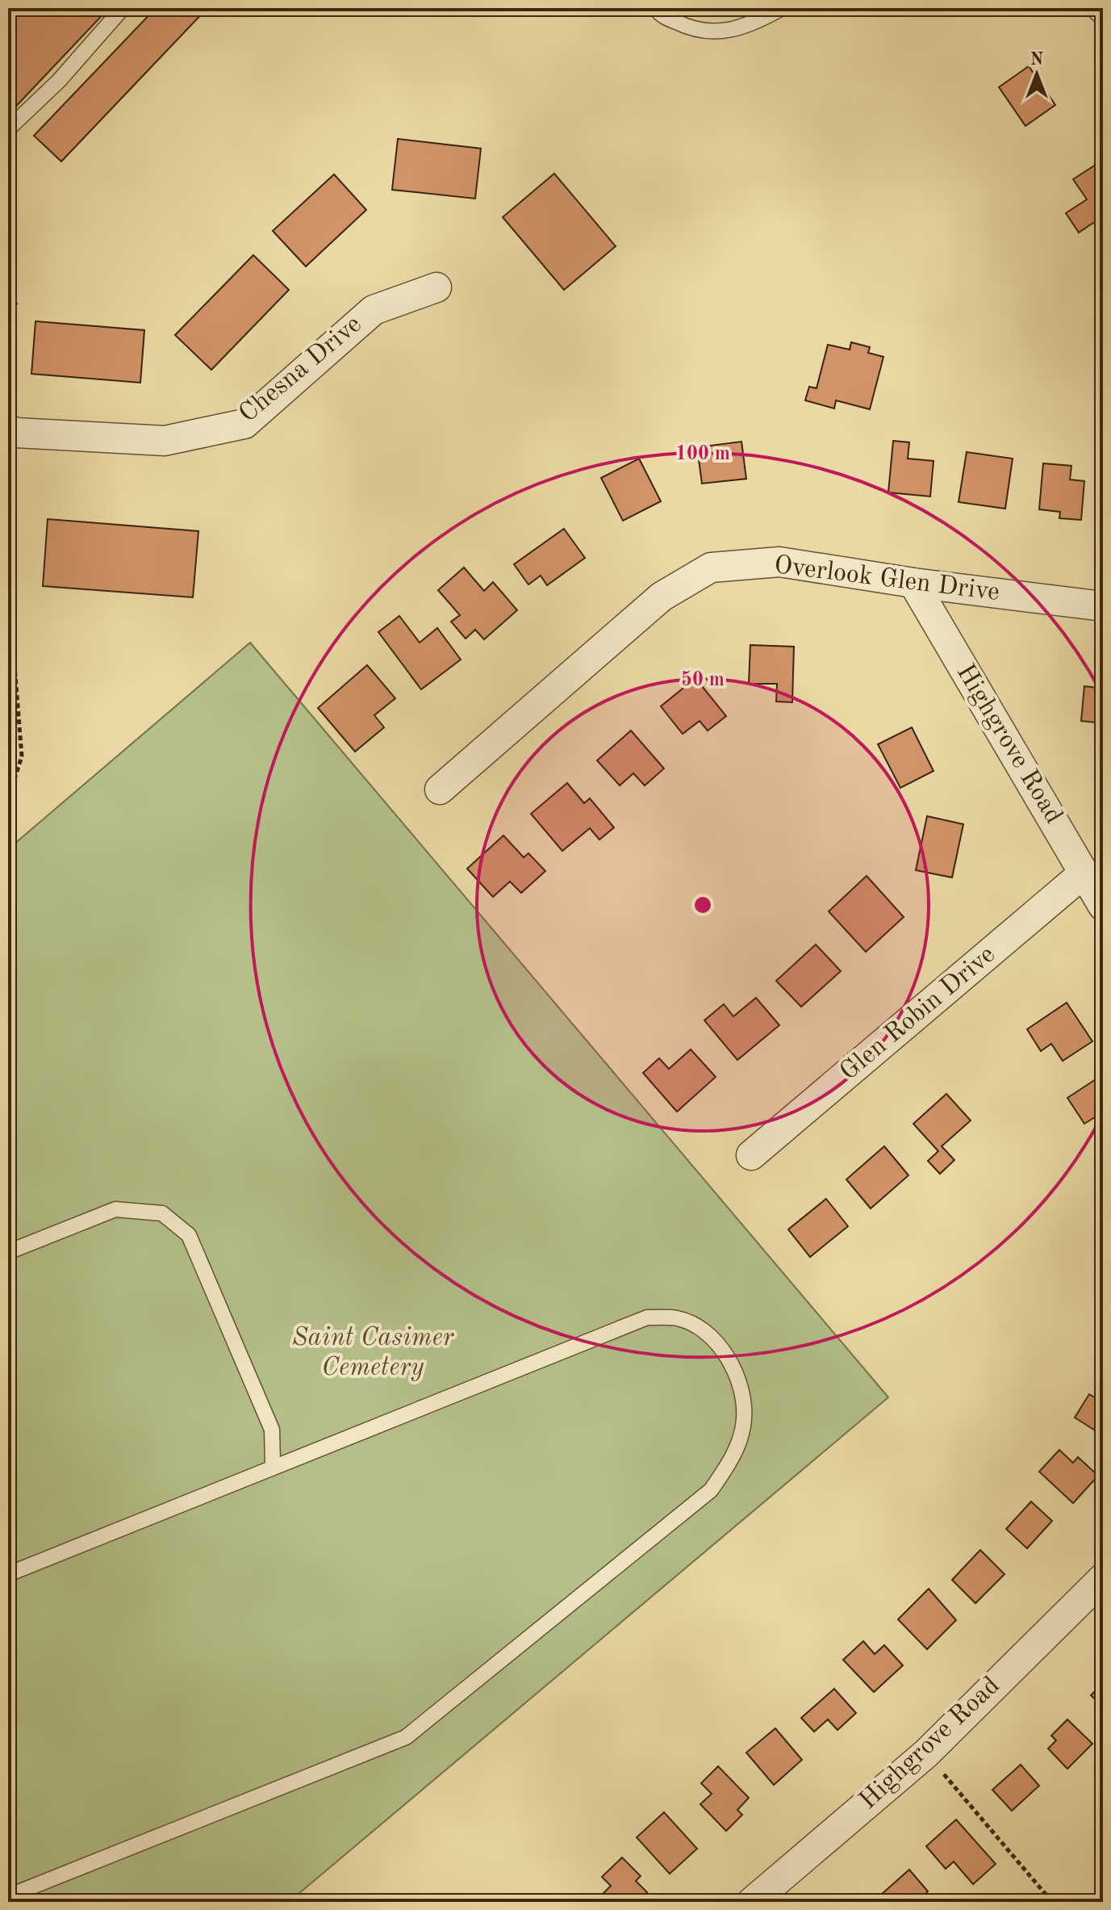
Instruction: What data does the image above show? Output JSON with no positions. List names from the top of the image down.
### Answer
{
  "streets": {
    "street": [
      "Chesna Drive",
      "Overlook Glen Drive",
      "Highgrove Road",
      "Glen Robin Drive"
    ]
  },
  "crossings": [
    ["Overlook Glen Drive", "Highgrove Road"],
    ["Highgrove Road", "Glen Robin Drive"]
  ],
  "parks": ["Saint Casimer Cemetery"],
  "north": "top",
  "rings": ["100 m", "50 m"]
}
